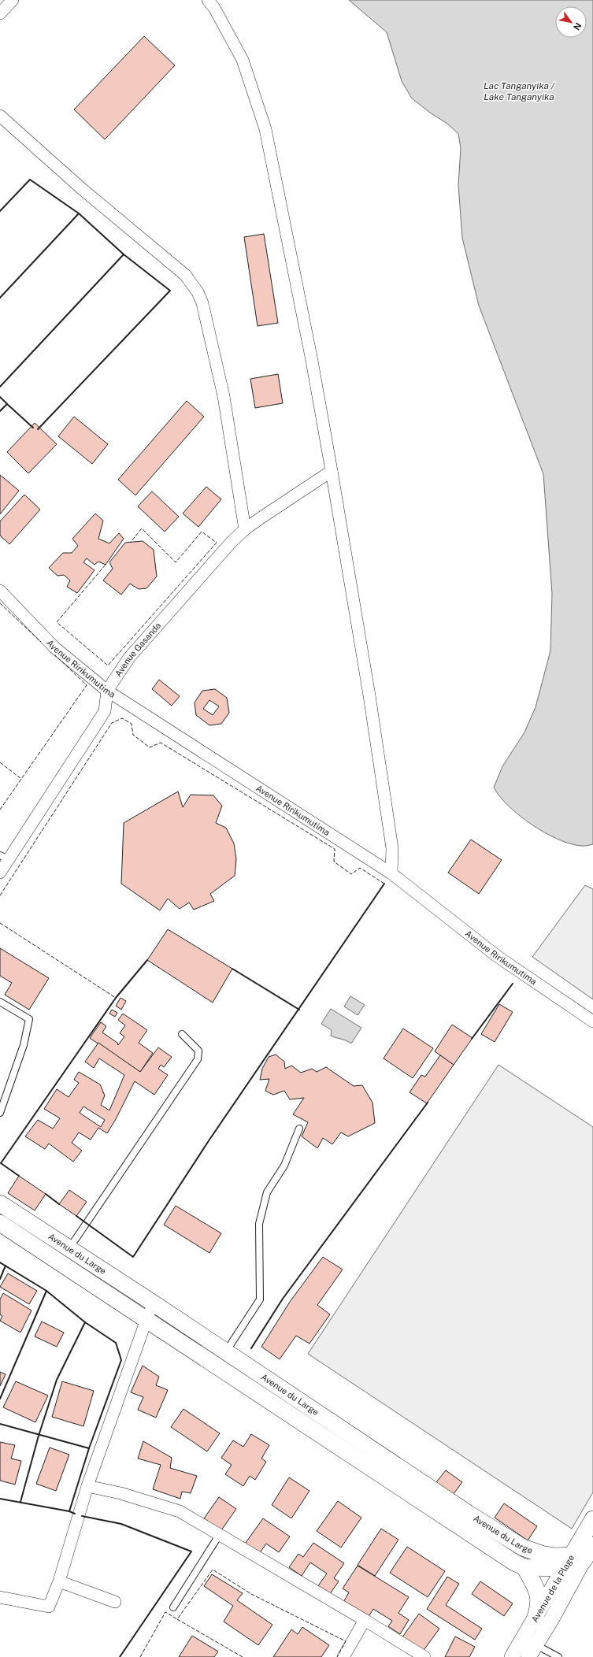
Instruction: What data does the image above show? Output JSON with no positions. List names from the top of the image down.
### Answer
{
  "streets": {
    "main road": ["Avenue du Large", "Avenue de la Plage"],
    "street": ["Avenue Gasanda", "Avenue Ririkumutima"]
  },
  "crossings": [
    ["Avenue Gasanda", "Avenue Ririkumutima"],
    ["Avenue du Large", "Avenue de la Plage"]
  ],
  "water": ["Lac Tanganyika / Lake Tanganyika"],
  "north": "bottom right"
}
